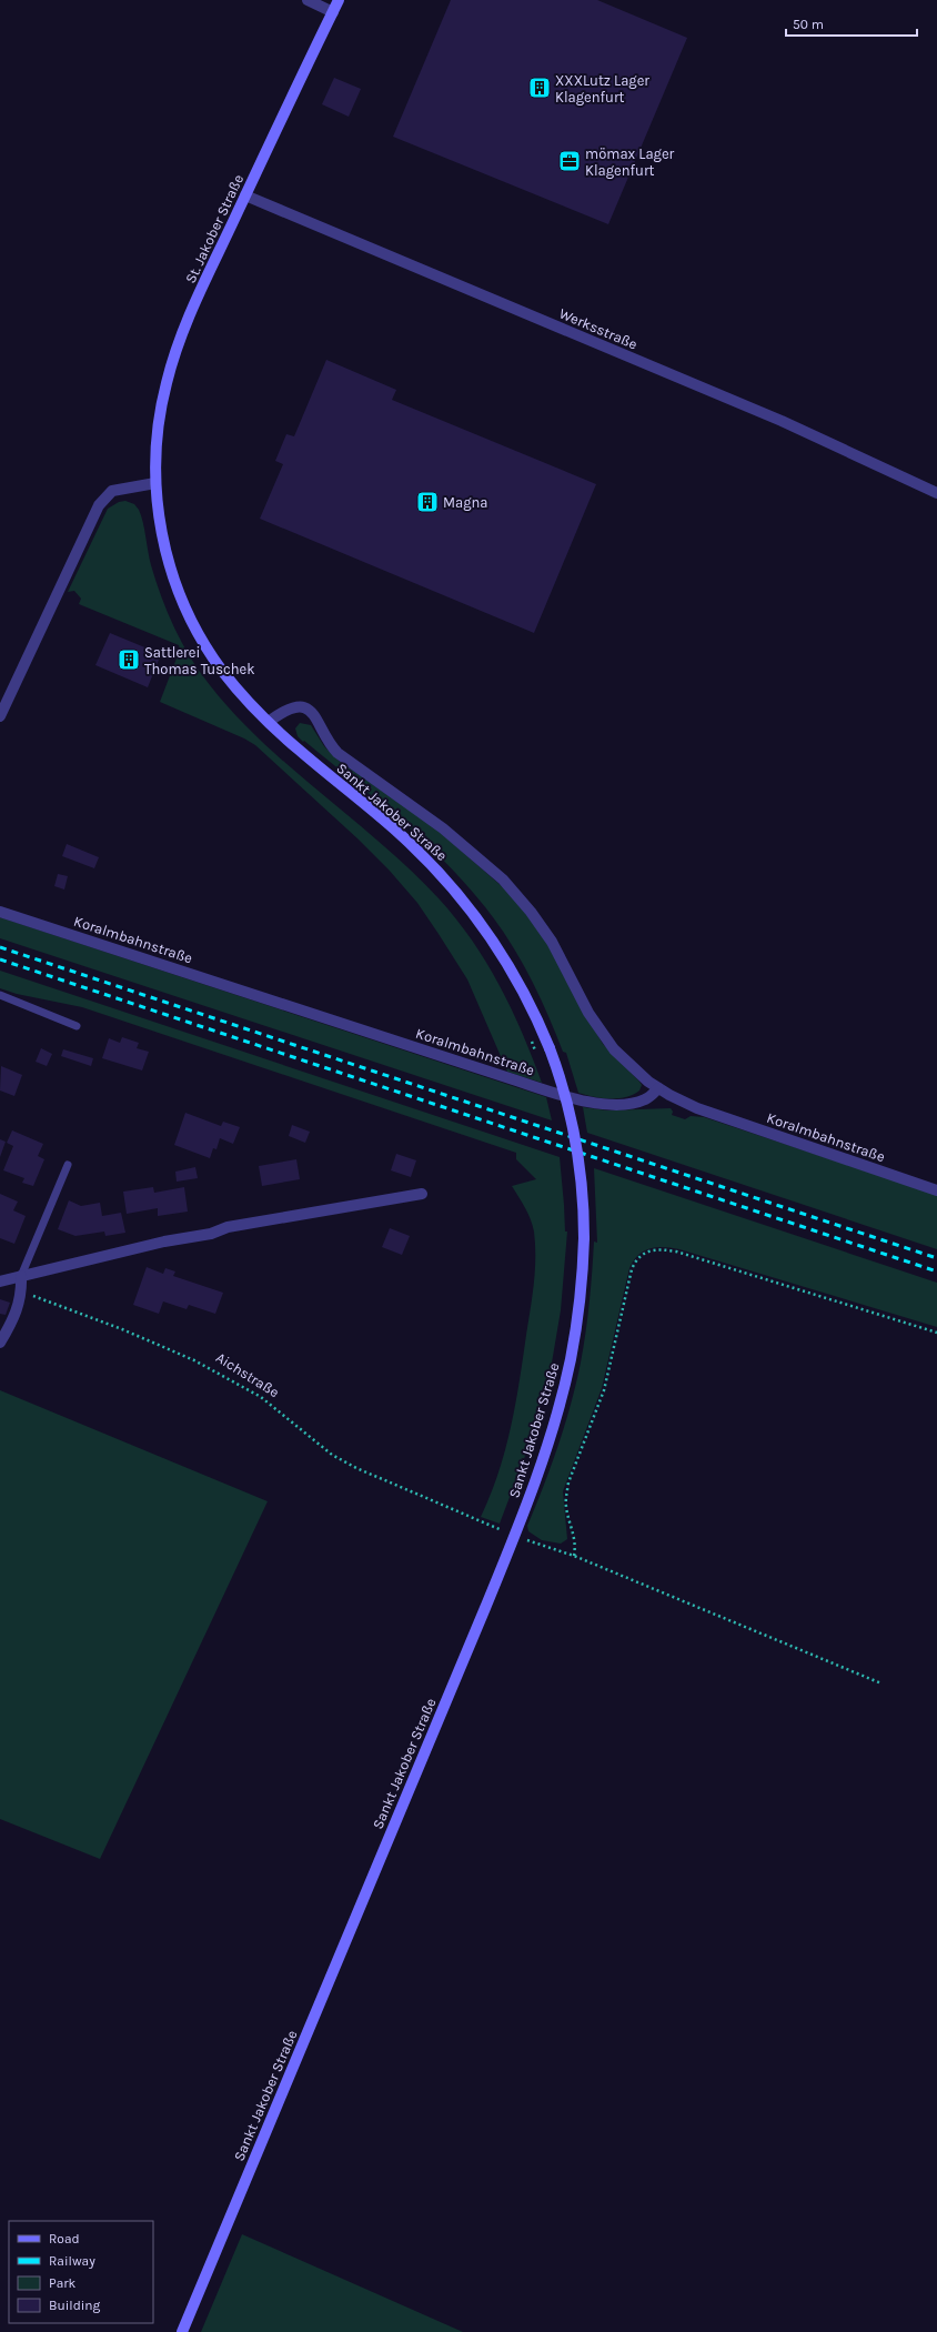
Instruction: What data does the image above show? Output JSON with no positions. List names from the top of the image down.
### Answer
{
  "streets": {
    "main road": ["St. Jakober Straße", "Sankt Jakober Straße"],
    "street": ["Werksstraße", "Koralmbahnstraße"],
    "path": ["Aichstraße"]
  },
  "crossings": [
    ["St. Jakober Straße", "Werksstraße"],
    ["St. Jakober Straße", "Sankt Jakober Straße"],
    ["Sankt Jakober Straße", "Aichstraße"]
  ],
  "places": {
    "building": ["XXXLutz Lager Klagenfurt", "Magna", "Sattlerei Thomas Tuschek"],
    "office": ["mömax Lager Klagenfurt"]
  },
  "legend": [
    "Road",
    "Railway",
    "Park",
    "Building"
  ],
  "scale_bar": "50 m"
}
